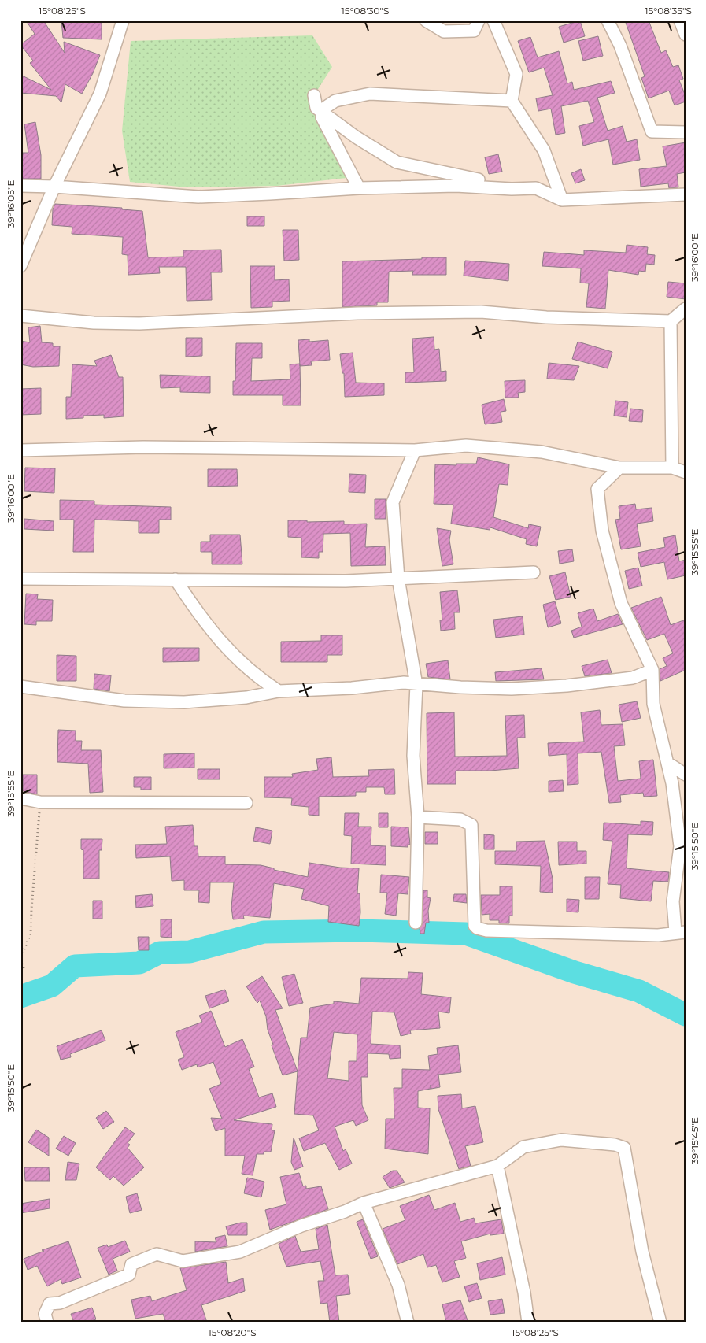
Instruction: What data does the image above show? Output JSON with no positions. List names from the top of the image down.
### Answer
{
  "coordinates": [
    "15°08'25\"S",
    "15°08'30\"S",
    "15°08'35\"S",
    "39°16'05\"E",
    "39°16'00\"E",
    "39°15'55\"E",
    "39°15'50\"E",
    "39°15'45\"E",
    "15°08'20\"S"
  ]
}
